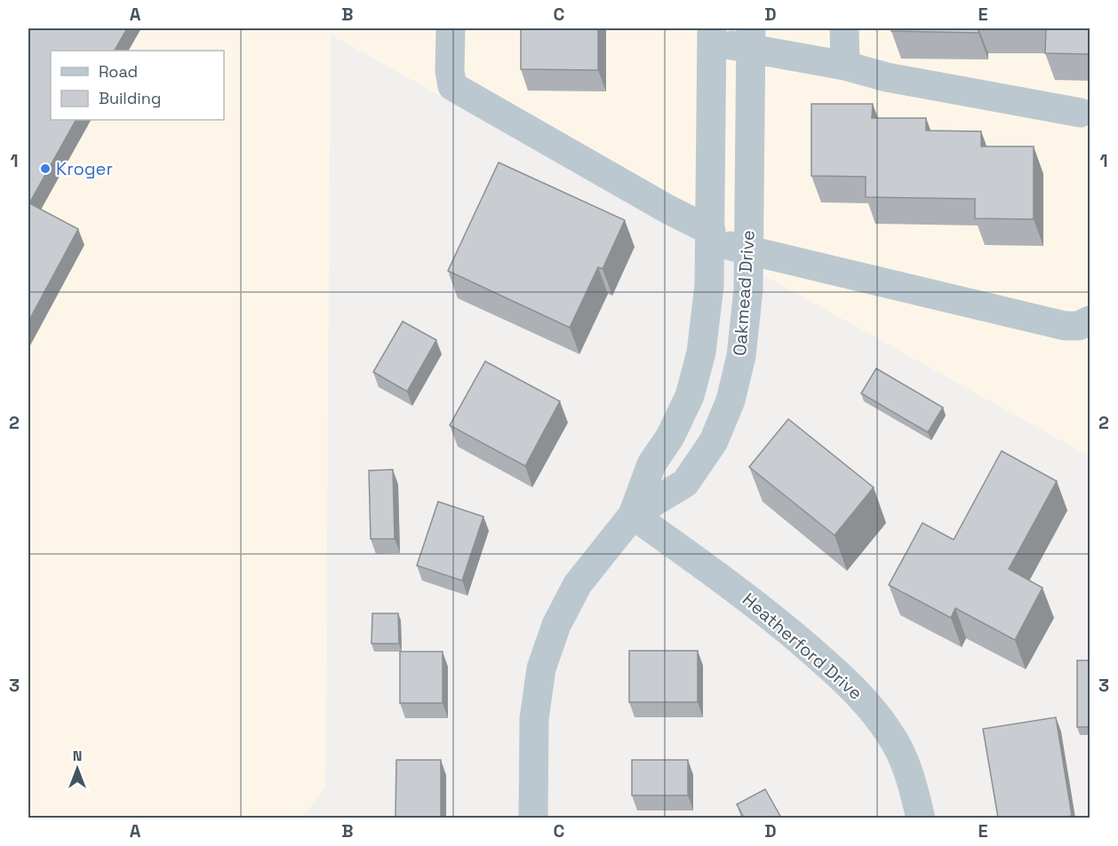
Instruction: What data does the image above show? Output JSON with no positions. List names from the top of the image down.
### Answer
{
  "streets": {
    "street": ["Oakmead Drive", "Heatherford Drive"]
  },
  "crossings": [
    ["Oakmead Drive", "Heatherford Drive"]
  ],
  "places": ["Kroger"],
  "legend": ["Road", "Building"],
  "north": "top",
  "grid": {
    "columns": [
      "A",
      "B",
      "C",
      "D",
      "E"
    ],
    "rows": ["1", "2", "3"]
  }
}
